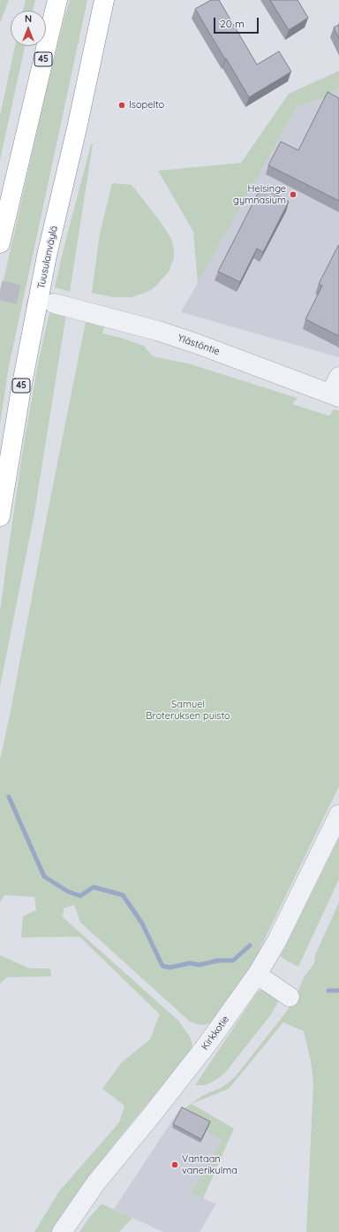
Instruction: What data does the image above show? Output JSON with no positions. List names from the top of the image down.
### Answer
{
  "streets": {
    "highway": ["45", "Tuusulanväylä"],
    "street": ["Ylästöntie", "Kirkkotie"]
  },
  "parks": ["Samuel Broteruksen puisto"],
  "places": ["Isopelto", "Helsinge gymnasium", "Vantaan vanerikulma"],
  "scale_bar": "20 m",
  "north": "top"
}
